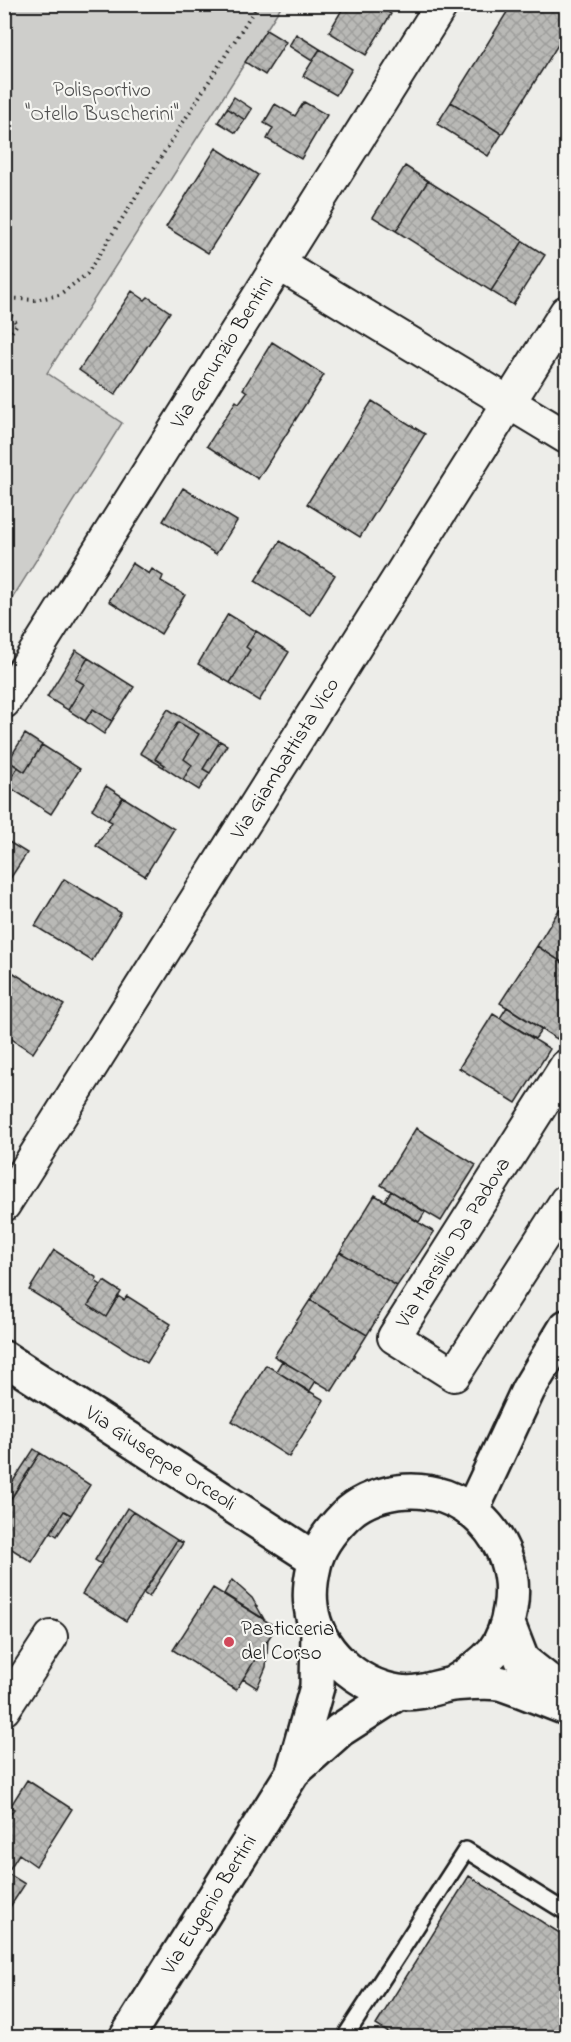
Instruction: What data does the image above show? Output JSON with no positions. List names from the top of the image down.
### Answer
{
  "streets": {
    "street": [
      "Via Genunzio Bentini",
      "Via Giambattista Vico",
      "Via Marsilio Da Padova",
      "Via Giuseppe Orceoli",
      "Via Eugenio Bertini"
    ]
  },
  "parks": ["Polisportivo \"Otello Buscherini\""],
  "places": ["Pasticceria del Corso"]
}
